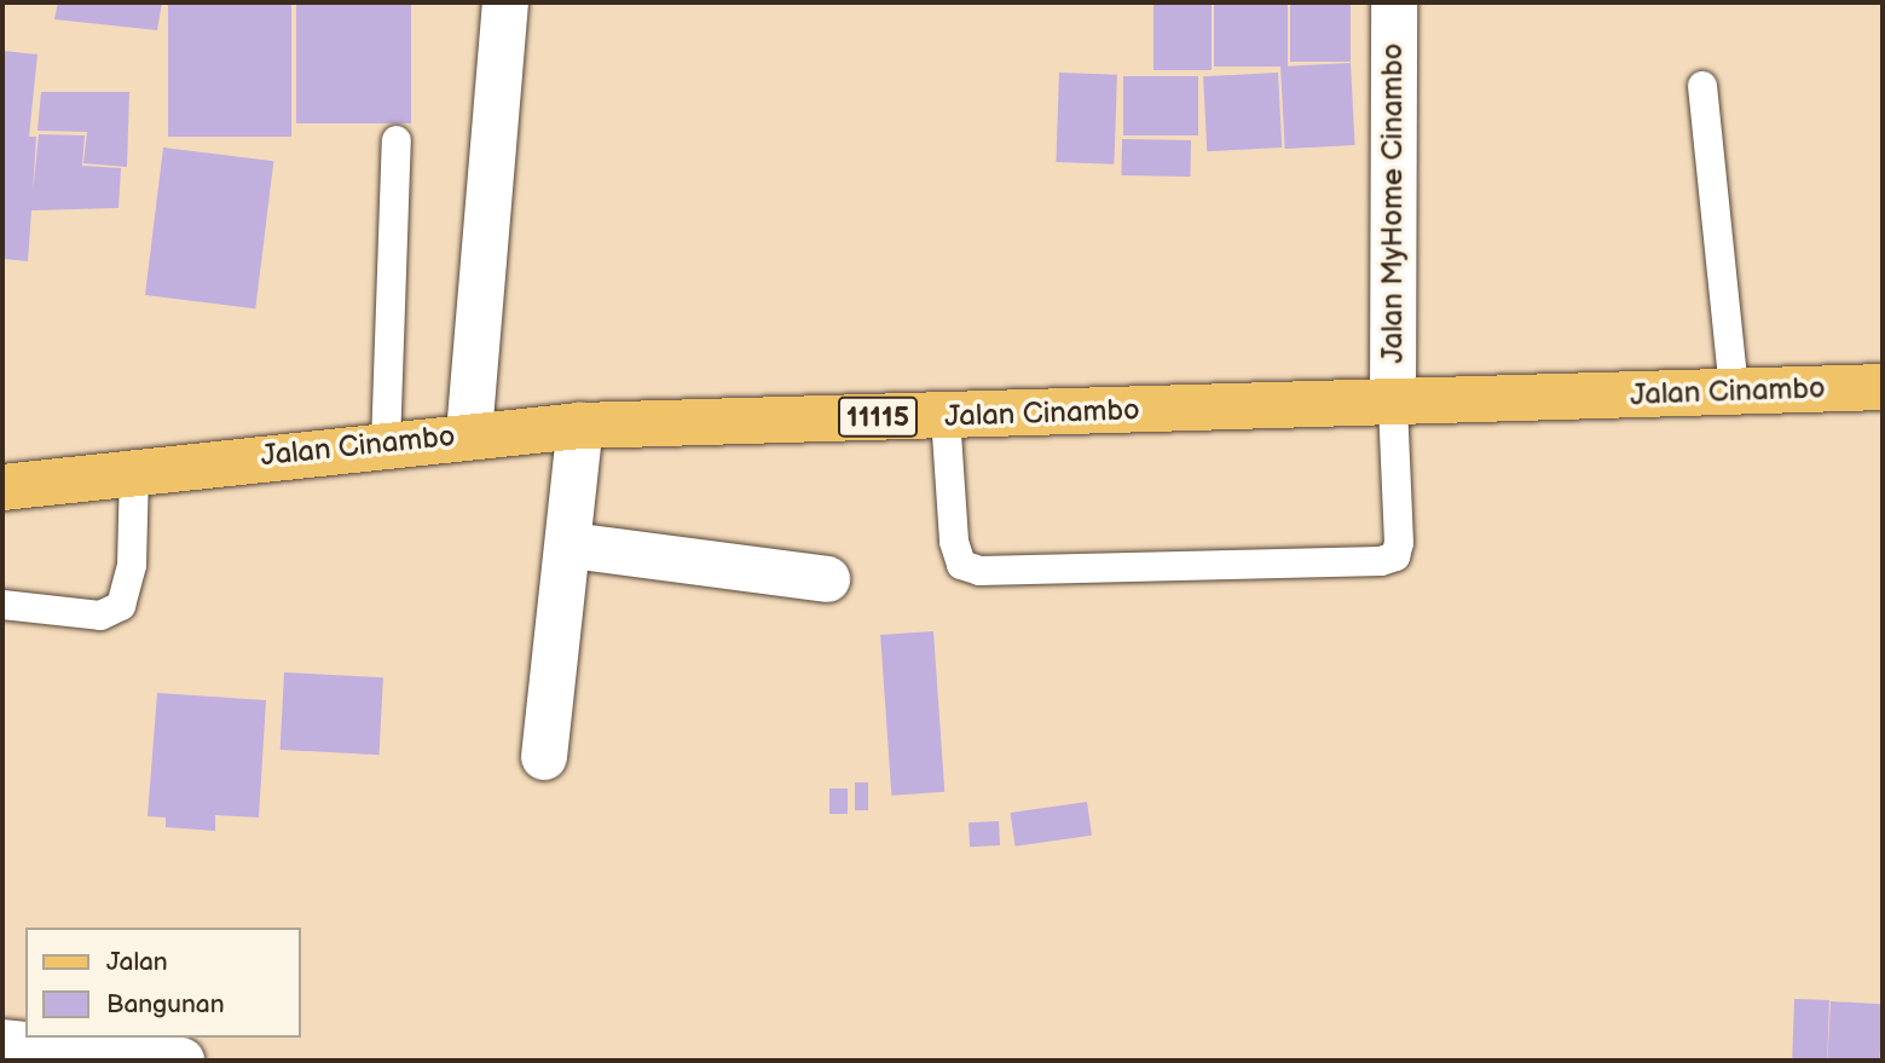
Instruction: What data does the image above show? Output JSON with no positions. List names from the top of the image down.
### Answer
{
  "streets": {
    "main road": ["Jalan Cinambo", "11115"],
    "street": ["Jalan MyHome Cinambo"]
  },
  "crossings": [
    ["Jalan MyHome Cinambo", "Jalan Cinambo"]
  ],
  "legend": ["Jalan", "Bangunan"]
}
